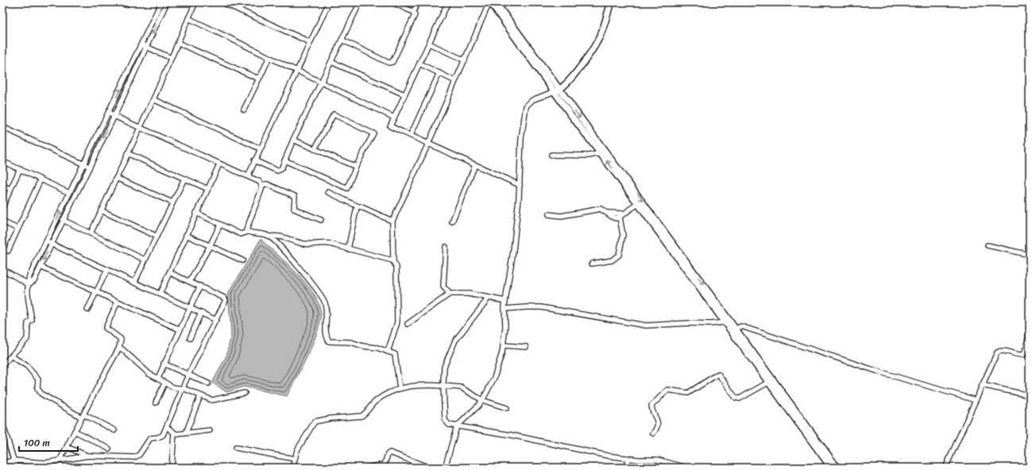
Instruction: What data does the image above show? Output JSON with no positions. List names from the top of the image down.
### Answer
{
  "scale_bar": "100 m"
}
